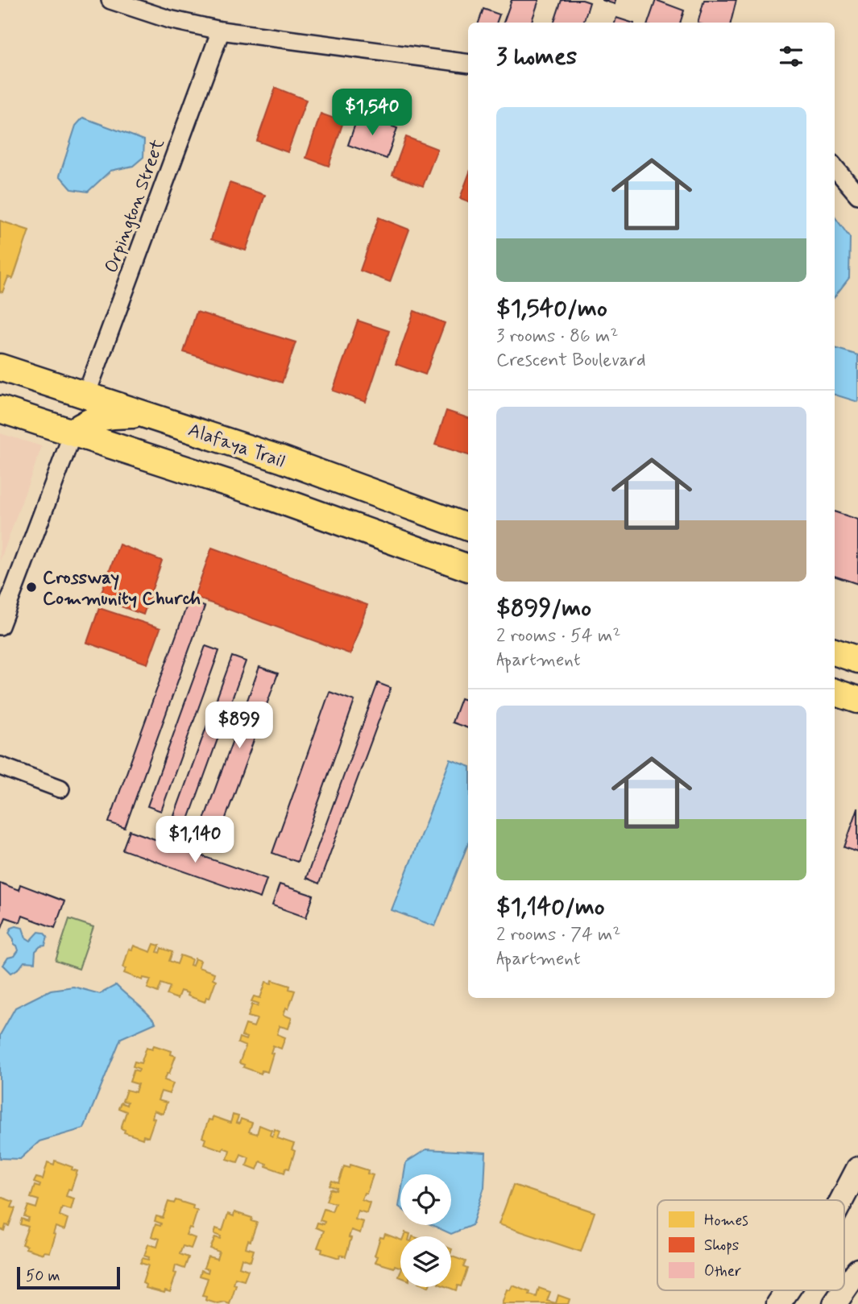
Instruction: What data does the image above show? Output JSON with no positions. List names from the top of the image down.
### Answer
{
  "streets": {
    "main road": ["Alafaya Trail"],
    "street": ["Orpington Street"]
  },
  "crossings": [
    ["Orpington Street", "Alafaya Trail"]
  ],
  "places": ["Crossway Community Church"],
  "legend": ["Homes", "Shops", "Other"],
  "scale_bar": "50 m",
  "page": {
    "heading": "3 homes",
    "price": ["$1,540", "$899", "$1,140"],
    "list": [
      {
        "name": "$1,540/mo",
        "note": "3 rooms · 86 m² · Crescent Boulevard"
      },
      {
        "name": "$899/mo",
        "note": "2 rooms · 54 m² · Apartment"
      },
      {
        "name": "$1,140/mo",
        "note": "2 rooms · 74 m² · Apartment"
      }
    ],
    "scale": "50 m"
  }
}
